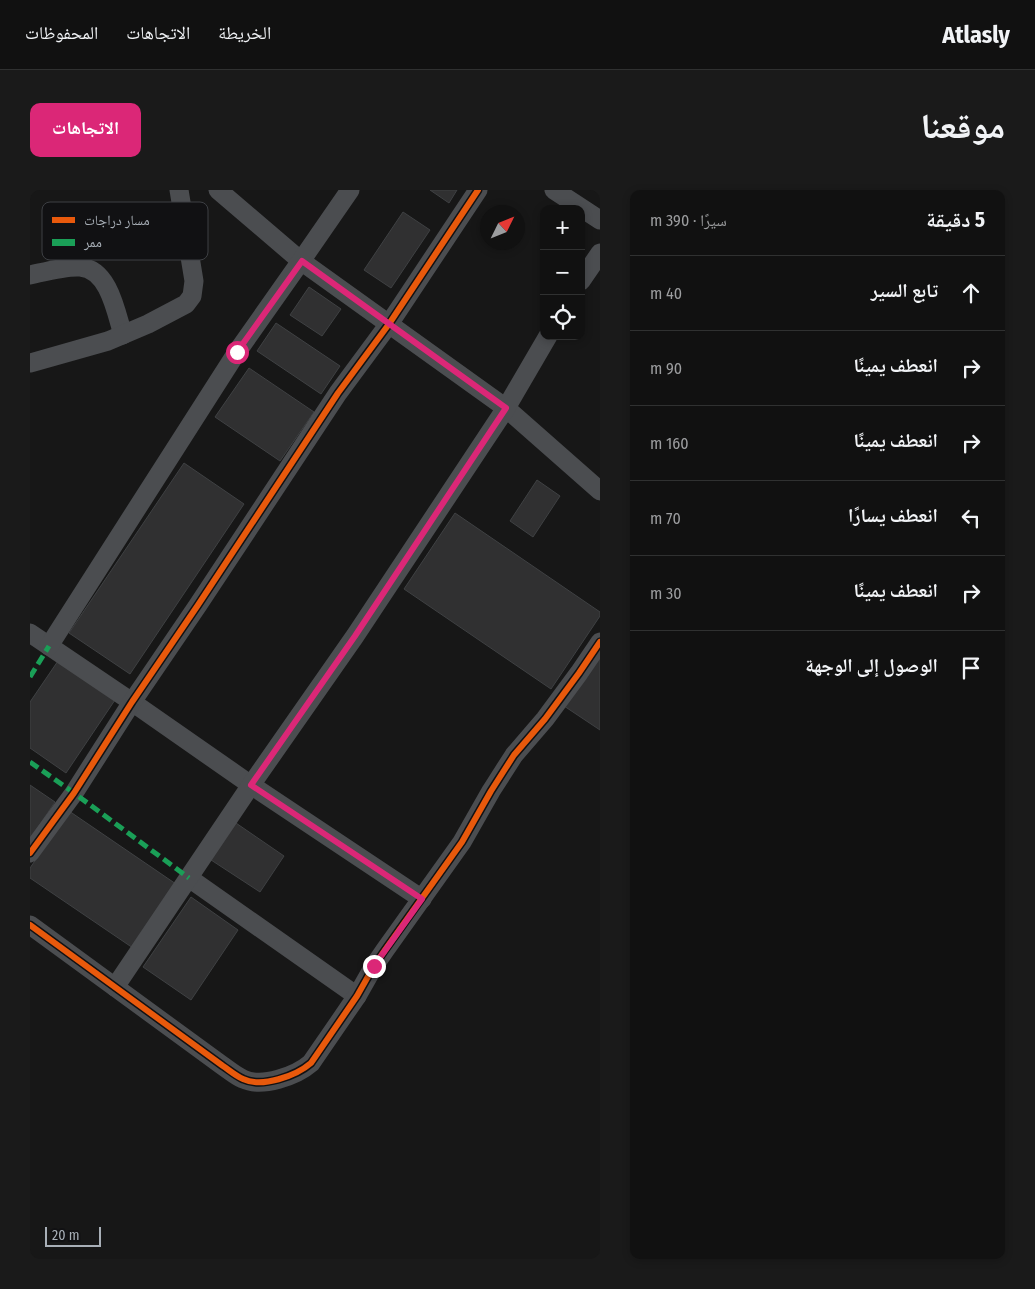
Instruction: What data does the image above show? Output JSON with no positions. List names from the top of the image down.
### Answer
{
  "legend": ["مسار دراجات", "ممر"],
  "scale_bar": "20 m",
  "north": "top right",
  "page": {
    "header": "Atlasly",
    "nav": ["الخريطة", "الاتجاهات", "المحفوظات"],
    "title": "موقعنا",
    "buttons": "الاتجاهات",
    "heading": ["5 دقيقة", "سيرًا · 390 m"],
    "map_buttons": ["+", "−"],
    "list": [
      ["تابع السير", "40 m"],
      ["انعطف يمينًا", "90 m"],
      ["انعطف يمينًا", "160 m"],
      ["انعطف يسارًا", "70 m"],
      ["انعطف يمينًا", "30 m"],
      "الوصول إلى الوجهة"
    ],
    "scale": "20 m"
  }
}
